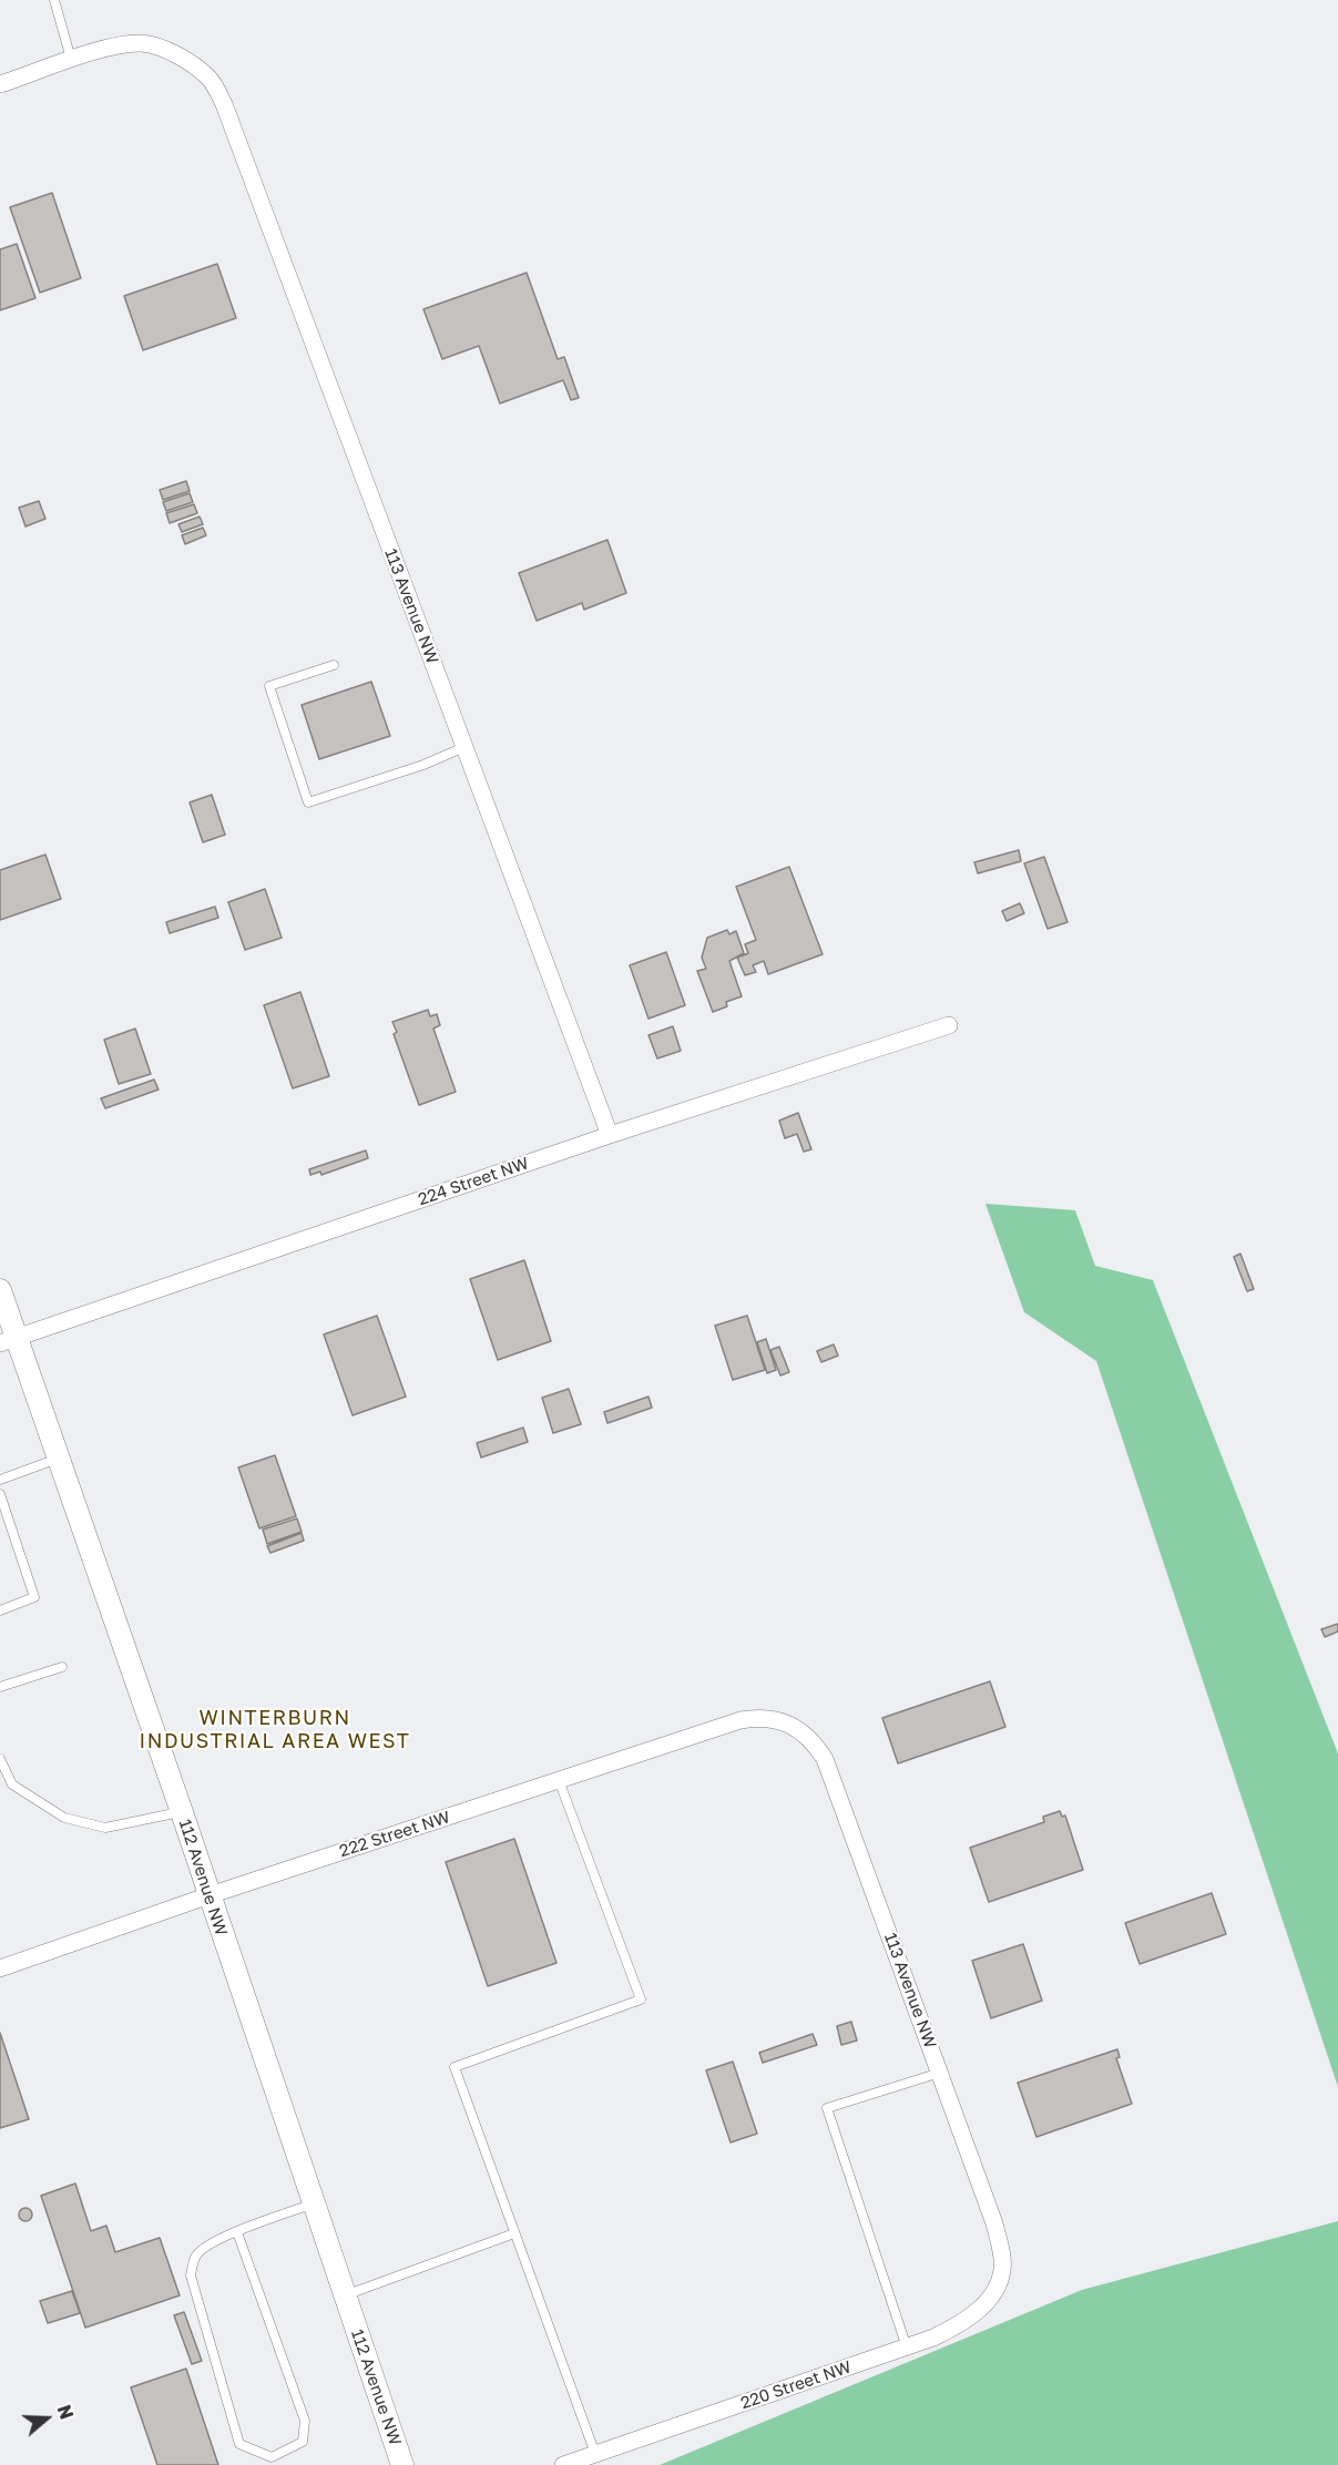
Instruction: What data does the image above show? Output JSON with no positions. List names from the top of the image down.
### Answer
{
  "streets": {
    "street": [
      "113 Avenue NW",
      "224 Street NW",
      "222 Street NW",
      "112 Avenue NW",
      "220 Street NW"
    ]
  },
  "crossings": [
    ["113 Avenue NW", "224 Street NW"],
    ["113 Avenue NW", "222 Street NW"],
    ["113 Avenue NW", "220 Street NW"],
    ["224 Street NW", "112 Avenue NW"],
    ["222 Street NW", "112 Avenue NW"]
  ],
  "districts": ["WINTERBURN INDUSTRIAL AREA WEST"],
  "north": "right"
}
